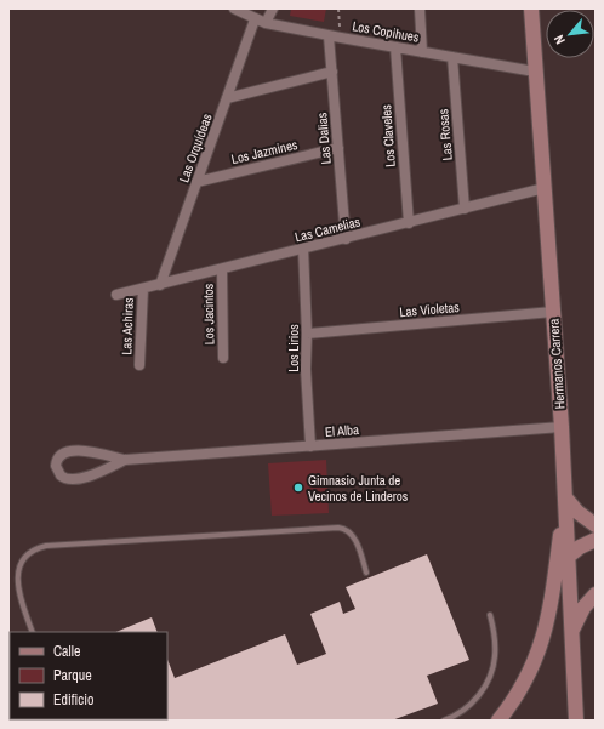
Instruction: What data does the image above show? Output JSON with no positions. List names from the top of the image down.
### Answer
{
  "streets": {
    "main road": ["Hermanos Carrera"],
    "street": [
      "Los Copihues",
      "Las Rosas",
      "Los Claveles",
      "Las Dalias",
      "Las Orquídeas",
      "Los Jazmines",
      "Las Camelias",
      "Las Violetas",
      "Los Jacintos",
      "Las Achiras",
      "Los Lirios",
      "El Alba"
    ]
  },
  "crossings": [
    ["Los Copihues", "Las Rosas"],
    ["Los Copihues", "Los Claveles"],
    ["Los Copihues", "Las Dalias"],
    ["Los Copihues", "Las Orquídeas"],
    ["Los Copihues", "Hermanos Carrera"],
    ["Las Rosas", "Las Camelias"],
    ["Los Claveles", "Las Camelias"],
    ["Las Dalias", "Los Jazmines"],
    ["Las Dalias", "Las Camelias"],
    ["Las Orquídeas", "Los Jazmines"],
    ["Las Orquídeas", "Las Camelias"],
    ["Las Camelias", "Los Jacintos"],
    ["Las Camelias", "Las Achiras"],
    ["Las Camelias", "Los Lirios"],
    ["Las Camelias", "Hermanos Carrera"],
    ["Las Violetas", "Los Lirios"],
    ["Las Violetas", "Hermanos Carrera"],
    ["Los Lirios", "El Alba"],
    ["Hermanos Carrera", "El Alba"]
  ],
  "places": ["Gimnasio Junta de Vecinos de Linderos"],
  "legend": ["Calle", "Parque", "Edificio"],
  "north": "bottom left"
}
